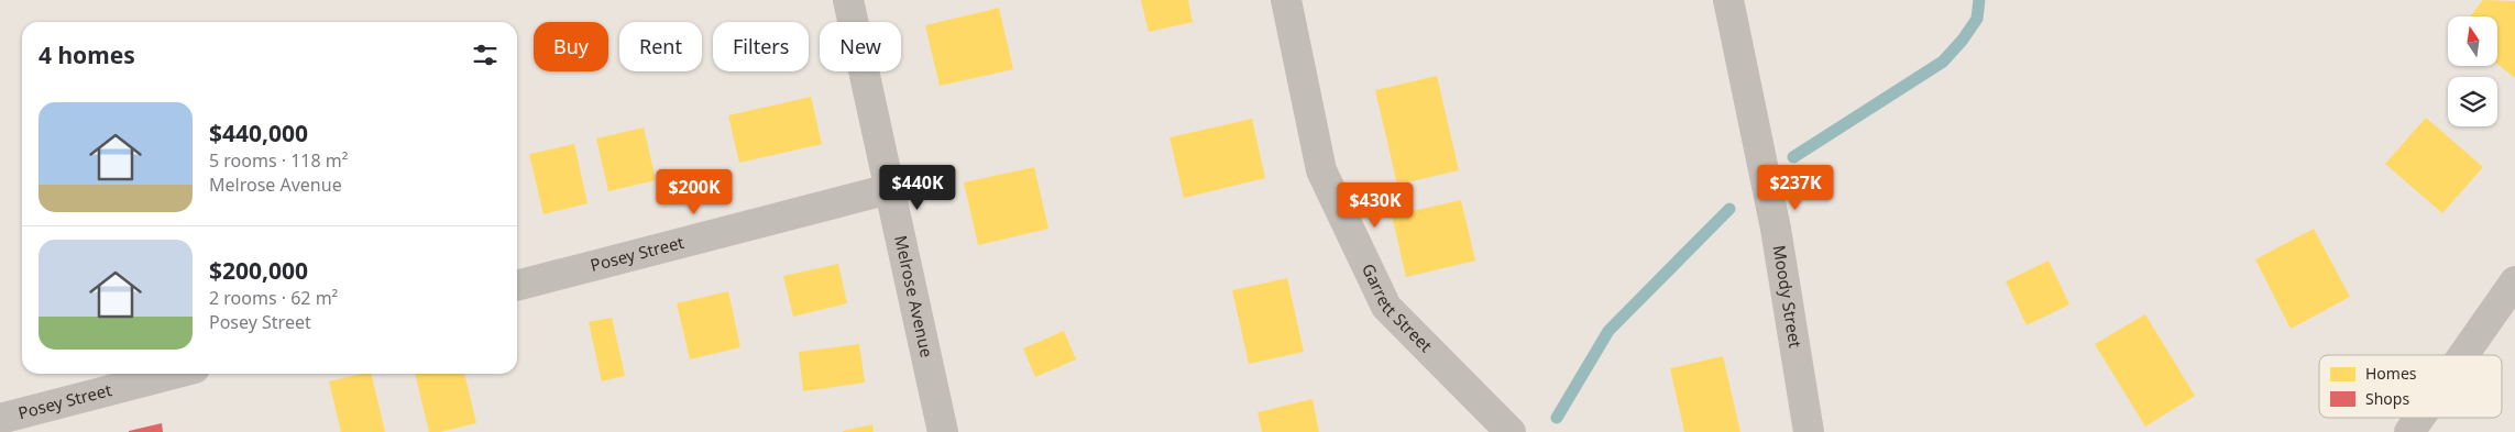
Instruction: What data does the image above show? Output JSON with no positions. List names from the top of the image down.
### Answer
{
  "streets": {
    "street": [
      "Posey Street",
      "Melrose Avenue",
      "Moody Street",
      "Garrett Street"
    ]
  },
  "crossings": [
    ["Posey Street", "Melrose Avenue"]
  ],
  "legend": ["Homes", "Shops"],
  "north": "top",
  "page": {
    "chip": [
      "Buy",
      "Rent",
      "Filters",
      "New"
    ],
    "heading": "4 homes",
    "list": [
      {
        "name": "$440,000",
        "note": "5 rooms · 118 m² · Melrose Avenue"
      },
      {
        "name": "$200,000",
        "note": "2 rooms · 62 m² · Posey Street"
      }
    ],
    "price": [
      "$440K",
      "$237K",
      "$200K",
      "$430K"
    ]
  }
}
